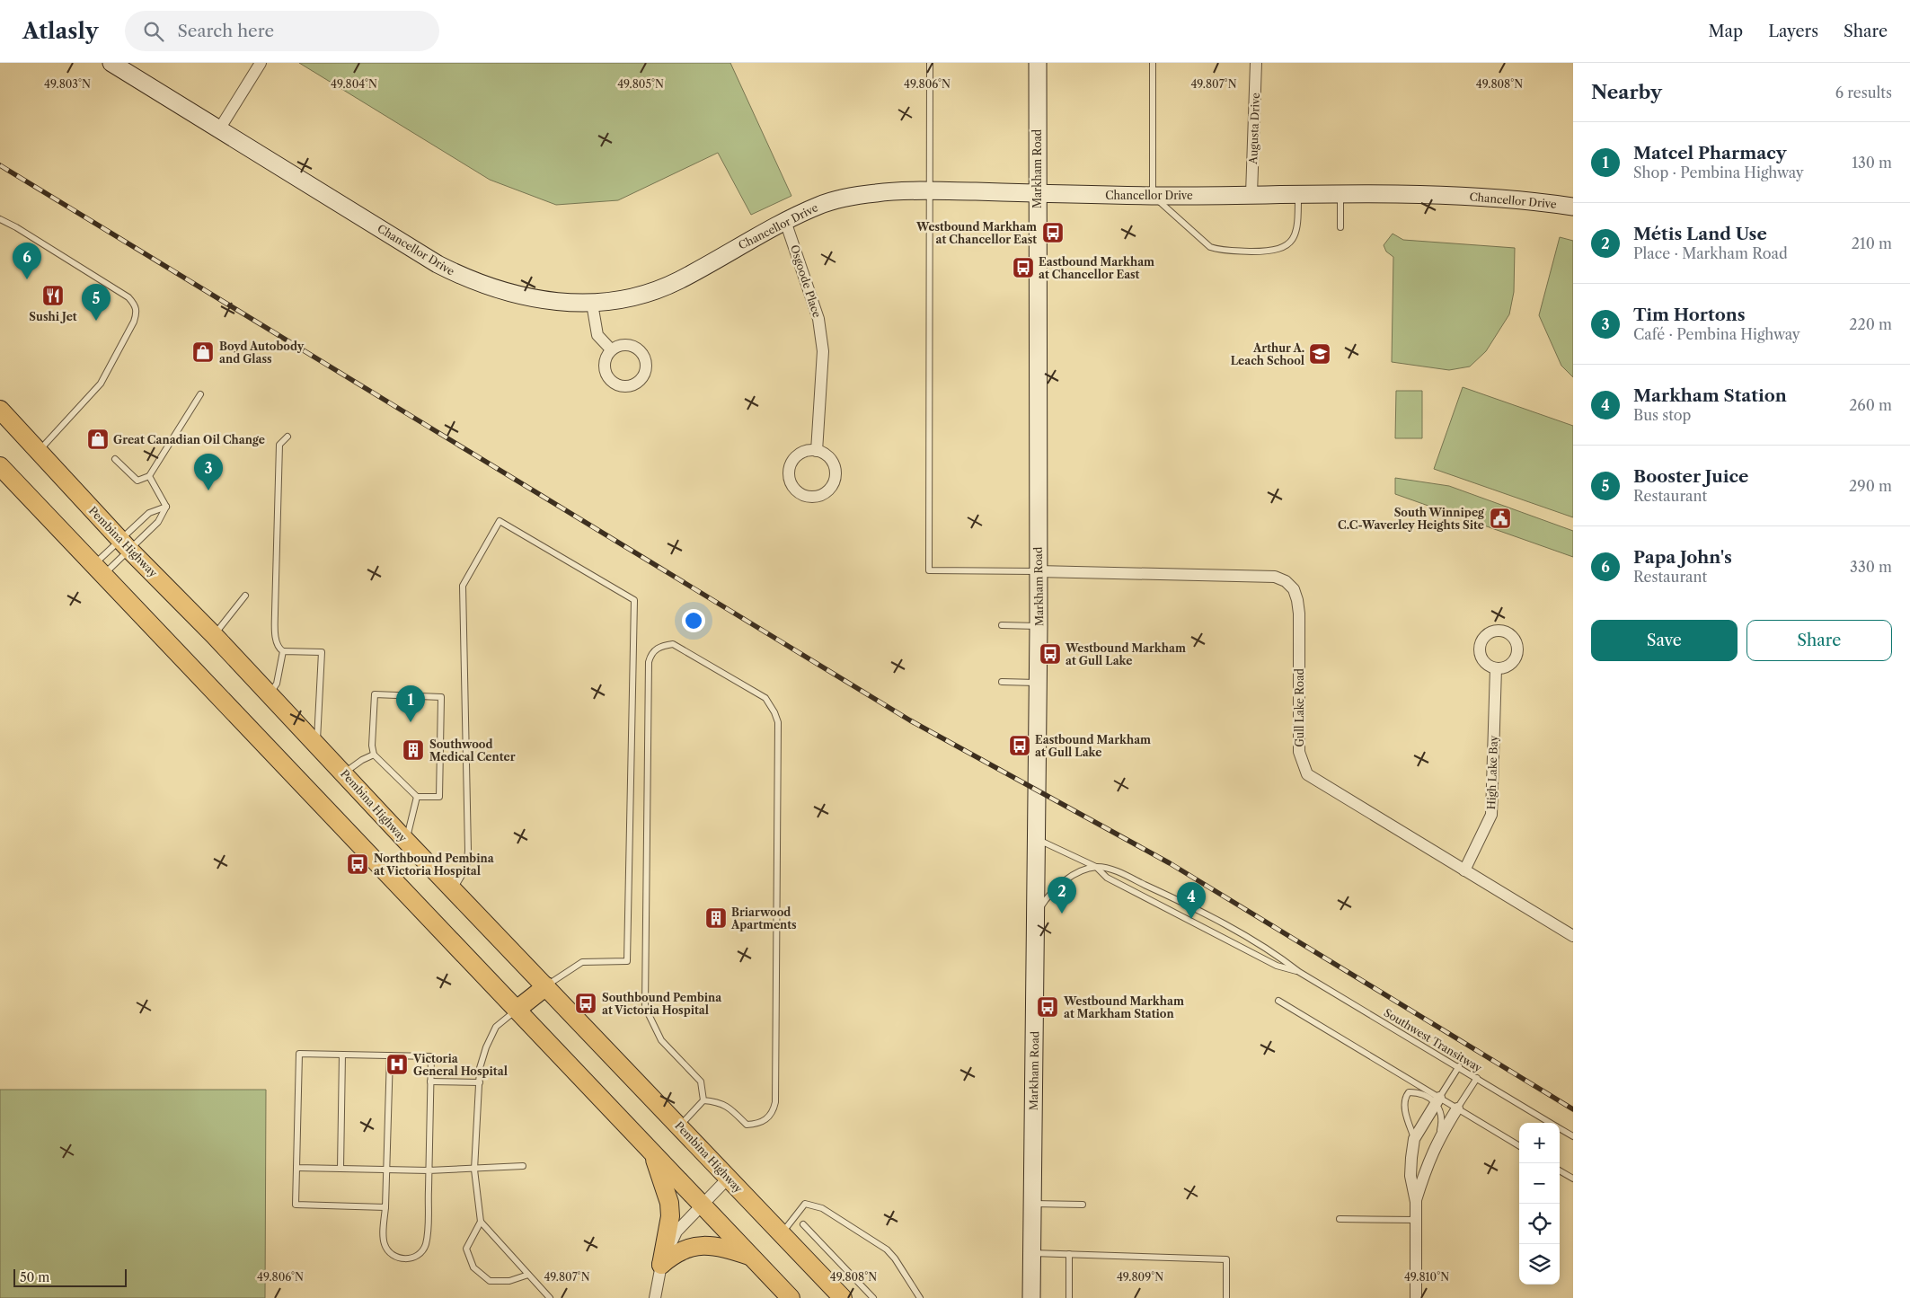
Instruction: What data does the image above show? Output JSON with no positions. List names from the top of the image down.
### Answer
{
  "streets": {
    "main road": ["Pembina Highway"],
    "street": [
      "Augusta Drive",
      "Markham Road",
      "Chancellor Drive",
      "Osgoode Place",
      "Gull Lake Road",
      "High Lake Bay"
    ],
    "lane": ["Southwest Transitway"]
  },
  "crossings": [
    ["Augusta Drive", "Chancellor Drive"],
    ["Markham Road", "Chancellor Drive"],
    ["Markham Road", "Gull Lake Road"],
    ["Markham Road", "Southwest Transitway"],
    ["Chancellor Drive", "Osgoode Place"],
    ["Gull Lake Road", "High Lake Bay"]
  ],
  "places": {
    "bus stop": [
      "Westbound Markham at Chancellor East",
      "Eastbound Markham at Chancellor East",
      "Westbound Markham at Gull Lake",
      "Eastbound Markham at Gull Lake",
      "Northbound Pembina at Victoria Hospital",
      "Southbound Pembina at Victoria Hospital",
      "Westbound Markham at Markham Station"
    ],
    "restaurant": ["Sushi Jet"],
    "shop": ["Boyd Autobody and Glass", "Great Canadian Oil Change"],
    "school or university": ["Arthur A. Leach School"],
    "public building": ["South Winnipeg C.C-Waverley Heights Site"],
    "building": ["Southwood Medical Center", "Briarwood Apartments"],
    "hospital": ["Victoria General Hospital"]
  },
  "scale_bar": "50 m",
  "page": {
    "header": "Atlasly",
    "search": "Search here",
    "nav": ["Map", "Layers", "Share"],
    "heading": ["Nearby", "6 results"],
    "list": [
      {
        "mark": "1",
        "name": "Matcel Pharmacy",
        "note": "Shop · Pembina Highway",
        "value": "130 m"
      },
      {
        "mark": "2",
        "name": "Métis Land Use",
        "note": "Place · Markham Road",
        "value": "210 m"
      },
      {
        "mark": "3",
        "name": "Tim Hortons",
        "note": "Café · Pembina Highway",
        "value": "220 m"
      },
      {
        "mark": "4",
        "name": "Markham Station",
        "note": "Bus stop",
        "value": "260 m"
      },
      {
        "mark": "5",
        "name": "Booster Juice",
        "note": "Restaurant",
        "value": "290 m"
      },
      {
        "mark": "6",
        "name": "Papa John's",
        "note": "Restaurant",
        "value": "330 m"
      }
    ],
    "pins": [
      "6",
      "5",
      "3",
      "1",
      "2",
      "4"
    ],
    "buttons": ["Save", "Share"],
    "map_buttons": ["+", "−"],
    "scale": "50 m"
  },
  "coordinates": [
    "49.803°N",
    "49.804°N",
    "49.805°N",
    "49.806°N",
    "49.807°N",
    "49.808°N",
    "49.809°N",
    "49.810°N"
  ]
}
